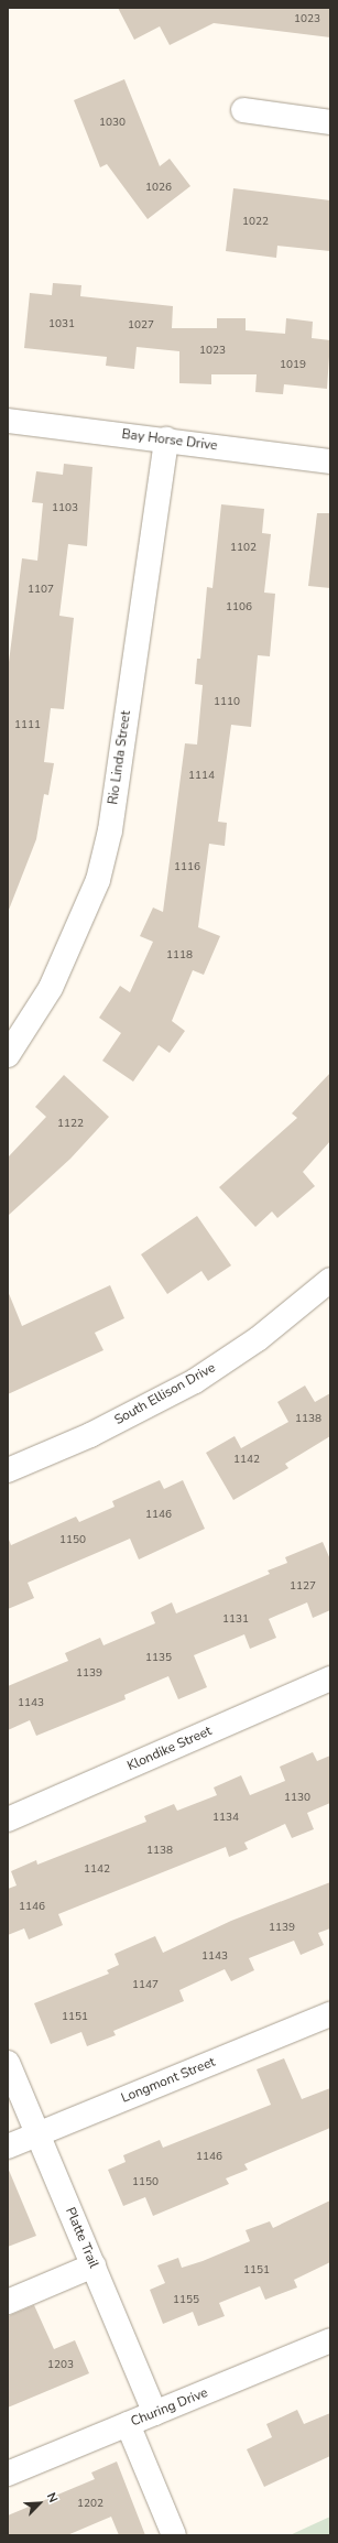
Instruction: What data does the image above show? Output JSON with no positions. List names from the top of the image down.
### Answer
{
  "streets": {
    "street": [
      "Bay Horse Drive",
      "Rio Linda Street",
      "South Ellison Drive",
      "Klondike Street",
      "Longmont Street",
      "Platte Trail",
      "Churing Drive"
    ]
  },
  "crossings": [
    ["Bay Horse Drive", "Rio Linda Street"],
    ["Longmont Street", "Platte Trail"],
    ["Platte Trail", "Churing Drive"]
  ],
  "house_numbers": [
    "1023",
    "1030",
    "1026",
    "1022",
    "1031",
    "1027",
    "1023",
    "1019",
    "1103",
    "1102",
    "1107",
    "1106",
    "1110",
    "1111",
    "1114",
    "1116",
    "1118",
    "1122",
    "1138",
    "1142",
    "1146",
    "1150",
    "1127",
    "1131",
    "1135",
    "1139",
    "1143",
    "1130",
    "1134",
    "1138",
    "1142",
    "1146",
    "1139",
    "1143",
    "1147",
    "1151",
    "1146",
    "1150",
    "1151",
    "1155",
    "1203",
    "1202"
  ],
  "north": "top right"
}
